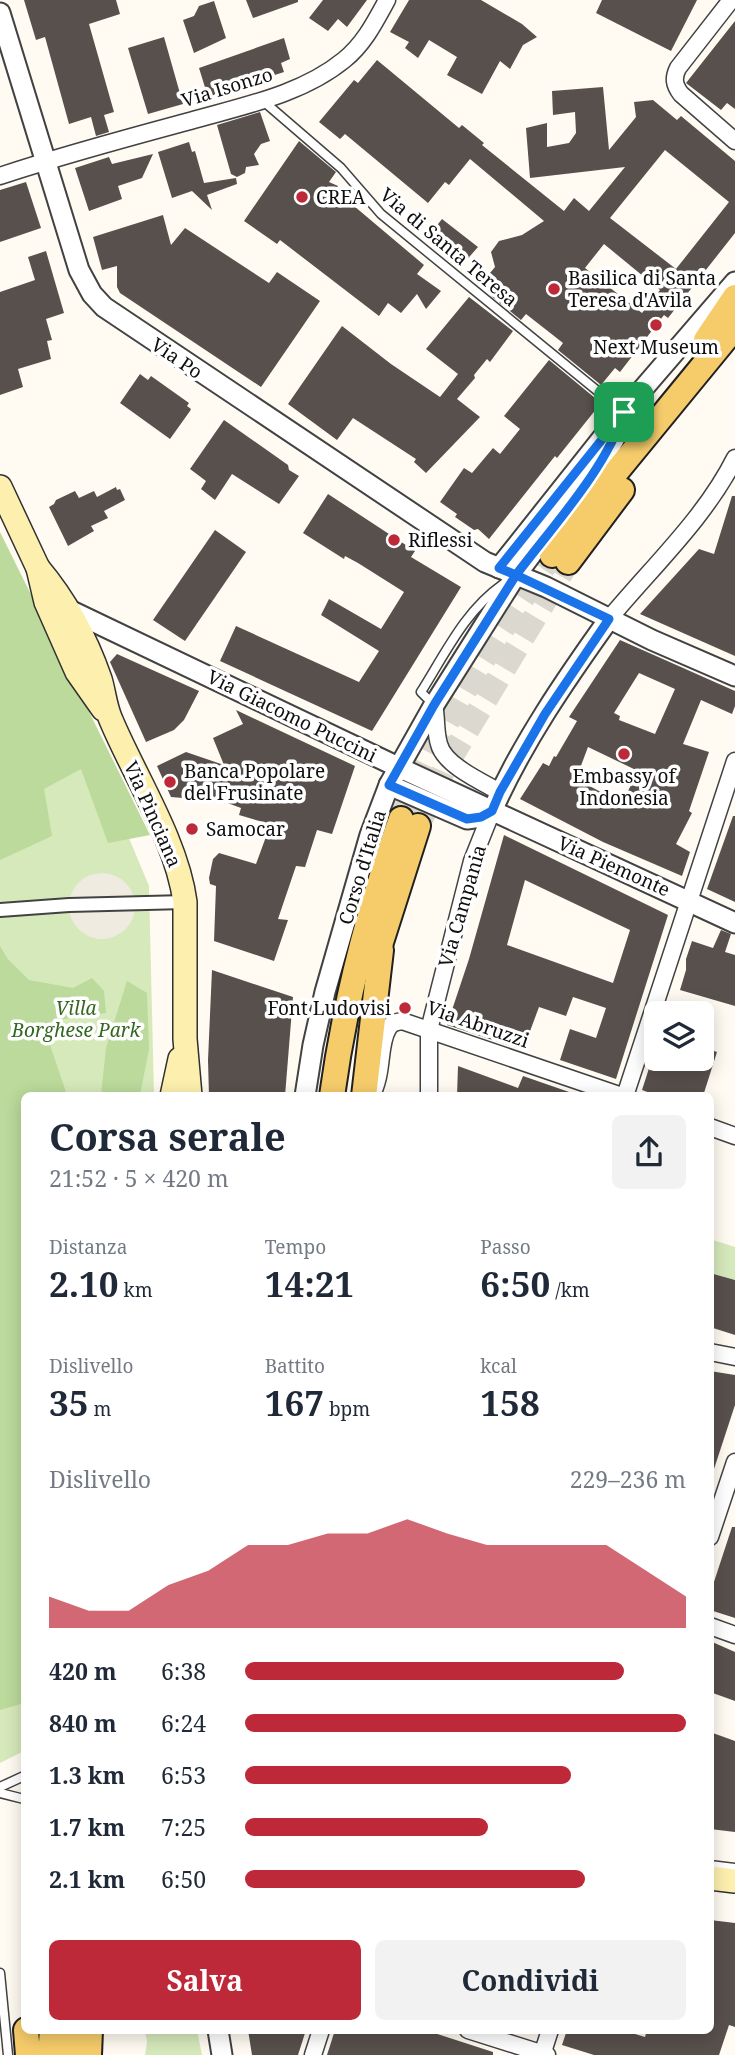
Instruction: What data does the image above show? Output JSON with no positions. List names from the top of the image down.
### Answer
{
  "streets": {
    "main road": ["Via Pinciana", "Corso d'Italia"],
    "street": [
      "Via Isonzo",
      "Via Po",
      "Via Giacomo Puccini",
      "Via Piemonte",
      "Via Campania",
      "Via Abruzzi"
    ],
    "lane": ["Via di Santa Teresa"]
  },
  "crossings": [
    ["Via Isonzo", "Via di Santa Teresa"],
    ["Via Isonzo", "Via Po"],
    ["Via di Santa Teresa", "Corso d'Italia"],
    ["Via Po", "Corso d'Italia"],
    ["Via Po", "Via Campania"],
    ["Via Giacomo Puccini", "Via Pinciana"],
    ["Via Giacomo Puccini", "Via Piemonte"],
    ["Via Giacomo Puccini", "Corso d'Italia"],
    ["Via Giacomo Puccini", "Via Campania"],
    ["Via Piemonte", "Via Campania"],
    ["Via Campania", "Via Abruzzi"]
  ],
  "parks": ["Villa Borghese Park"],
  "places": [
    "CREA",
    "Basilica di Santa Teresa d'Avila",
    "Next Museum",
    "Riflessi",
    "Embassy of Indonesia",
    "Banca Popolare del Frusinate",
    "Samocar",
    "Font Ludovisi"
  ],
  "page": {
    "heading": ["Corsa serale", "21:52 · 5 × 420 m"],
    "stats": [
      ["Distanza", "2.10 km"],
      ["Tempo", "14:21"],
      ["Passo", "6:50 /km"],
      ["Dislivello", "35 m"],
      ["Battito", "167 bpm"],
      ["kcal", "158"]
    ],
    "chart": ["Dislivello", "229–236 m"],
    "list": [
      {
        "name": "420 m",
        "note": "6:38"
      },
      {
        "name": "840 m",
        "note": "6:24"
      },
      {
        "name": "1.3 km",
        "note": "6:53"
      },
      {
        "name": "1.7 km",
        "note": "7:25"
      },
      {
        "name": "2.1 km",
        "note": "6:50"
      }
    ],
    "buttons": ["Salva", "Condividi"]
  }
}
